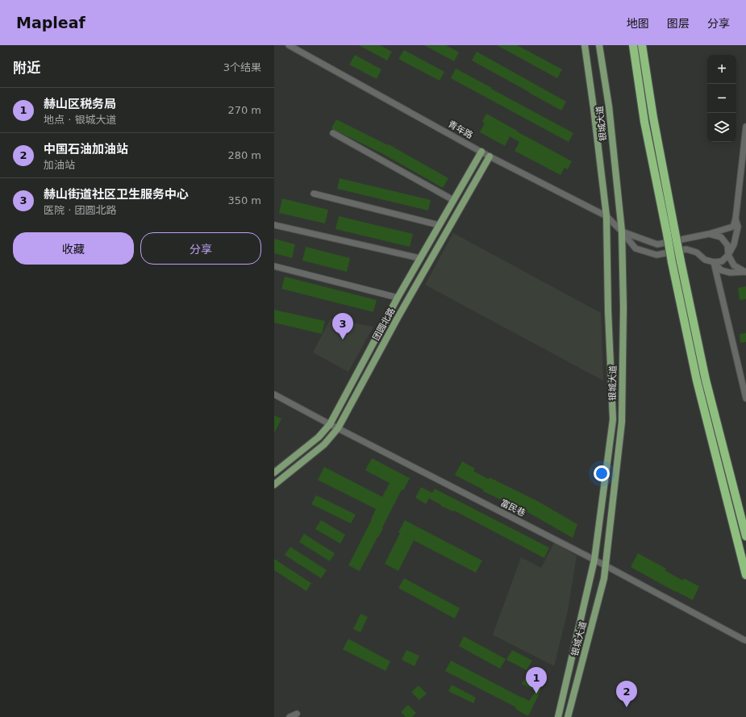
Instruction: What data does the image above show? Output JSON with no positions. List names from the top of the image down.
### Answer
{
  "streets": {
    "main road": ["银城大道", "团圆北路"],
    "street": ["青年路", "富民巷"]
  },
  "crossings": [
    ["银城大道", "青年路"],
    ["银城大道", "富民巷"],
    ["青年路", "团圆北路"],
    ["团圆北路", "富民巷"]
  ],
  "page": {
    "header": "Mapleaf",
    "nav": ["地图", "图层", "分享"],
    "heading": ["附近", "3个结果"],
    "map_buttons": ["+", "−"],
    "list": [
      {
        "mark": "1",
        "name": "赫山区税务局",
        "note": "地点 · 银城大道",
        "value": "270 m"
      },
      {
        "mark": "2",
        "name": "中国石油加油站",
        "note": "加油站",
        "value": "280 m"
      },
      {
        "mark": "3",
        "name": "赫山街道社区卫生服务中心",
        "note": "医院 · 团圆北路",
        "value": "350 m"
      }
    ],
    "buttons": ["收藏", "分享"],
    "pins": ["3", "1", "2"]
  }
}
